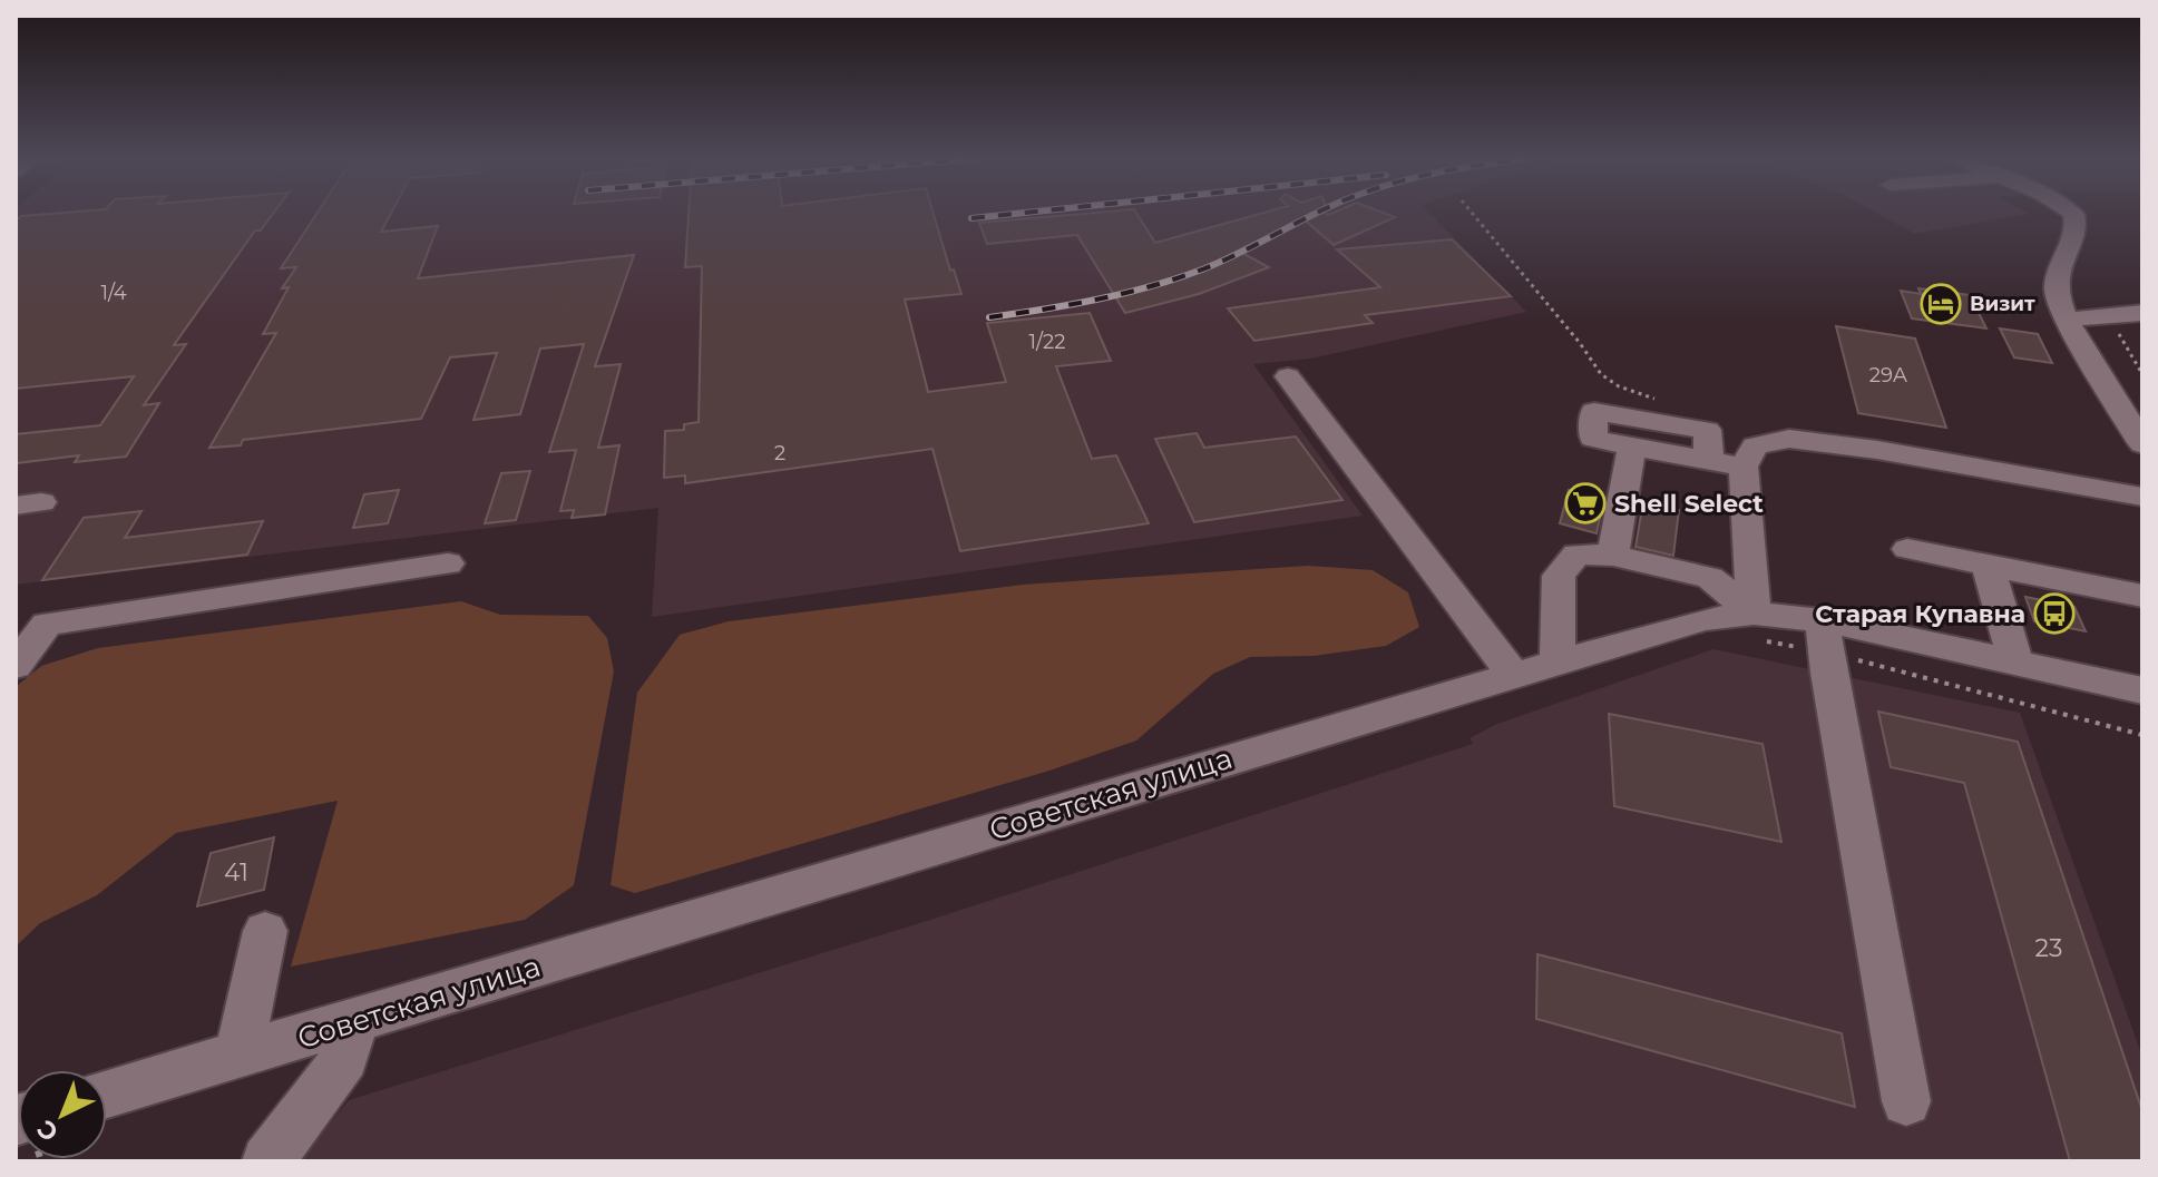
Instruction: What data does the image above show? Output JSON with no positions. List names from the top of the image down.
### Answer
{
  "streets": {
    "street": ["Советская улица"]
  },
  "places": {
    "hotel": ["Визит"],
    "supermarket": ["Shell Select"],
    "bus stop": ["Старая Купавна"]
  },
  "house_numbers": [
    "1/4",
    "1/22",
    "29А",
    "2",
    "41",
    "23"
  ],
  "north": "bottom left"
}
